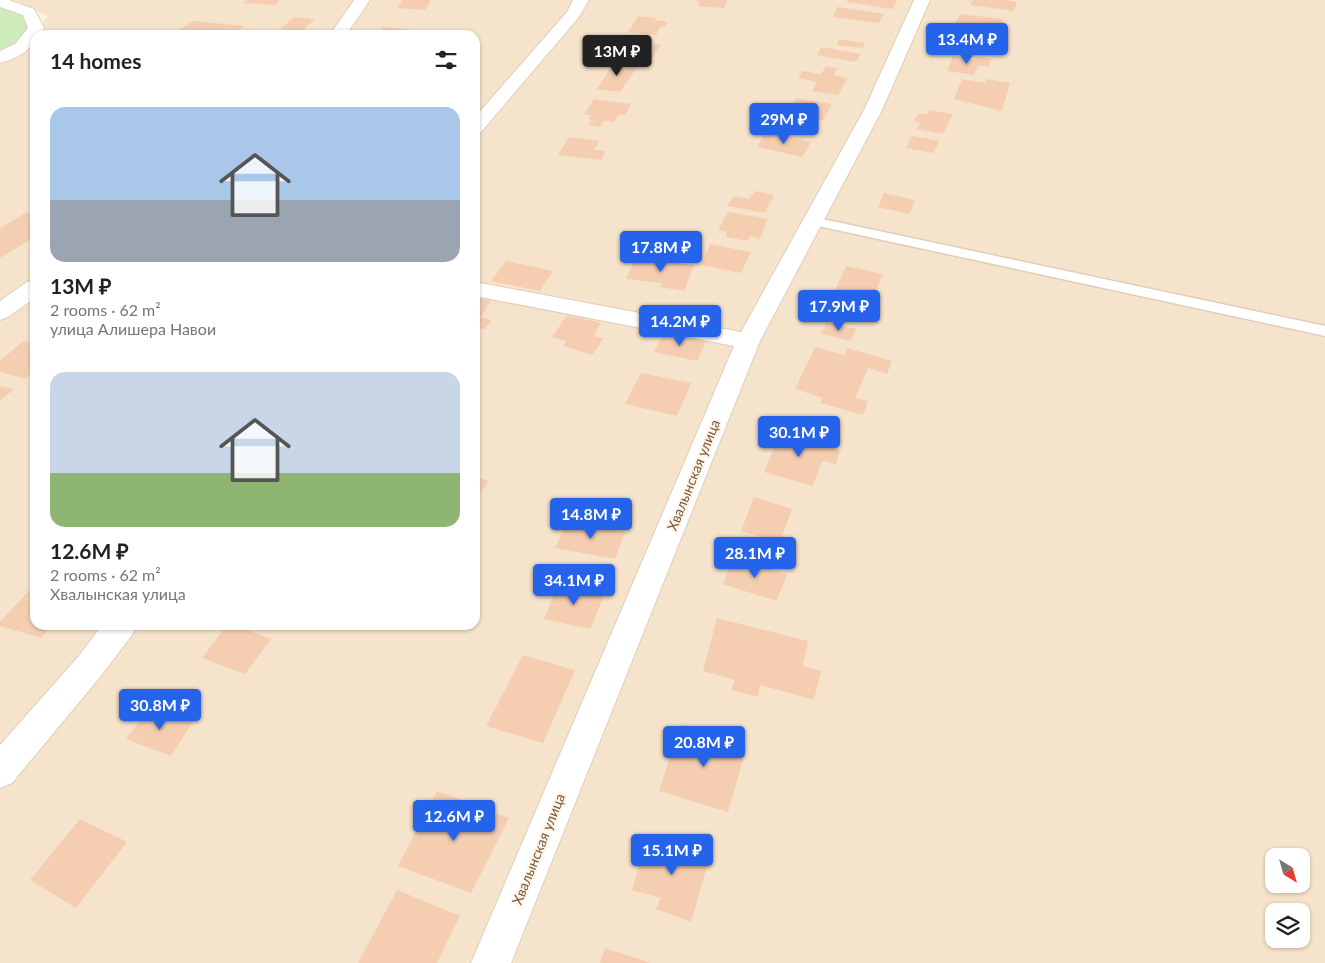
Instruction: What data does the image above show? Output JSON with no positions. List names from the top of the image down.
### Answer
{
  "streets": {
    "street": ["Хвалынская улица"]
  },
  "north": "bottom right",
  "page": {
    "price": [
      "13.4M ₽",
      "13M ₽",
      "29M ₽",
      "17.8M ₽",
      "17.9M ₽",
      "14.2M ₽",
      "30.1M ₽",
      "14.8M ₽",
      "28.1M ₽",
      "34.1M ₽",
      "30.8M ₽",
      "20.8M ₽",
      "12.6M ₽",
      "15.1M ₽"
    ],
    "heading": "14 homes",
    "list": [
      {
        "name": "13M ₽",
        "note": "2 rooms · 62 m² · улица Алишера Навои"
      },
      {
        "name": "12.6M ₽",
        "note": "2 rooms · 62 m² · Хвалынская улица"
      }
    ]
  }
}
